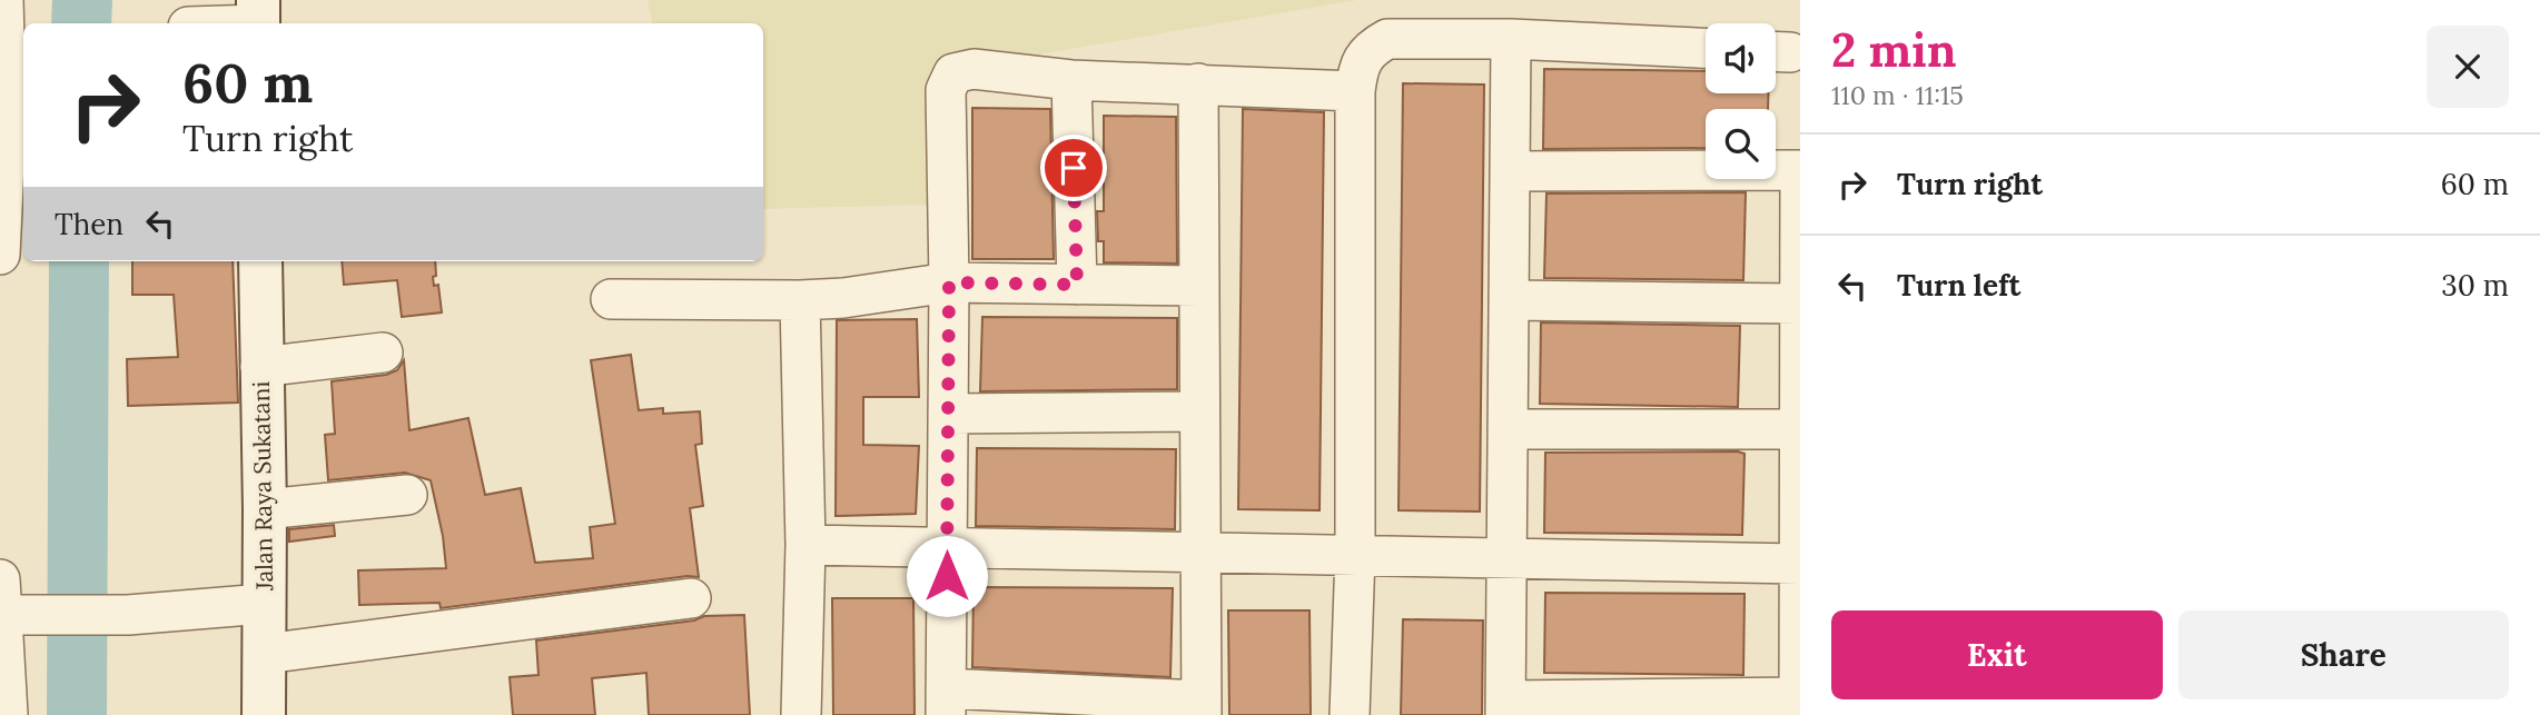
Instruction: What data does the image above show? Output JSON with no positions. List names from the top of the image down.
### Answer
{
  "streets": {
    "main road": ["Jalan Raya Sukatani"]
  },
  "page": {
    "heading": ["2 min", "110 m · 11:15"],
    "turn": ["60 m", "Turn right"],
    "list": [
      {
        "name": "Turn right",
        "value": "60 m"
      },
      {
        "name": "Turn left",
        "value": "30 m"
      }
    ],
    "then": "Then",
    "buttons": ["Exit", "Share"]
  }
}
